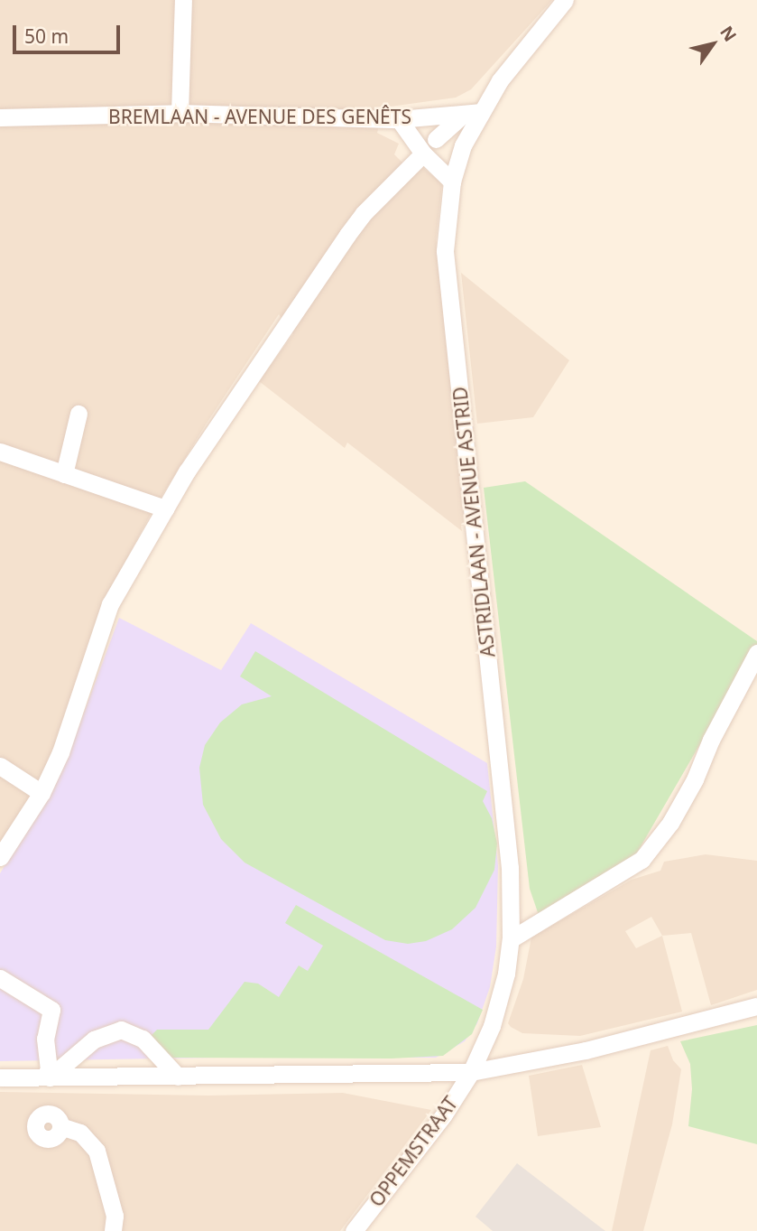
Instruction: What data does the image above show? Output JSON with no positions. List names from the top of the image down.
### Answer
{
  "streets": {
    "street": ["BREMLAAN - AVENUE DES GENÊTS", "ASTRIDLAAN - AVENUE ASTRID", "OPPEMSTRAAT"]
  },
  "crossings": [
    ["BREMLAAN - AVENUE DES GENÊTS", "ASTRIDLAAN - AVENUE ASTRID"],
    ["ASTRIDLAAN - AVENUE ASTRID", "OPPEMSTRAAT"]
  ],
  "scale_bar": "50 m",
  "north": "top right"
}
